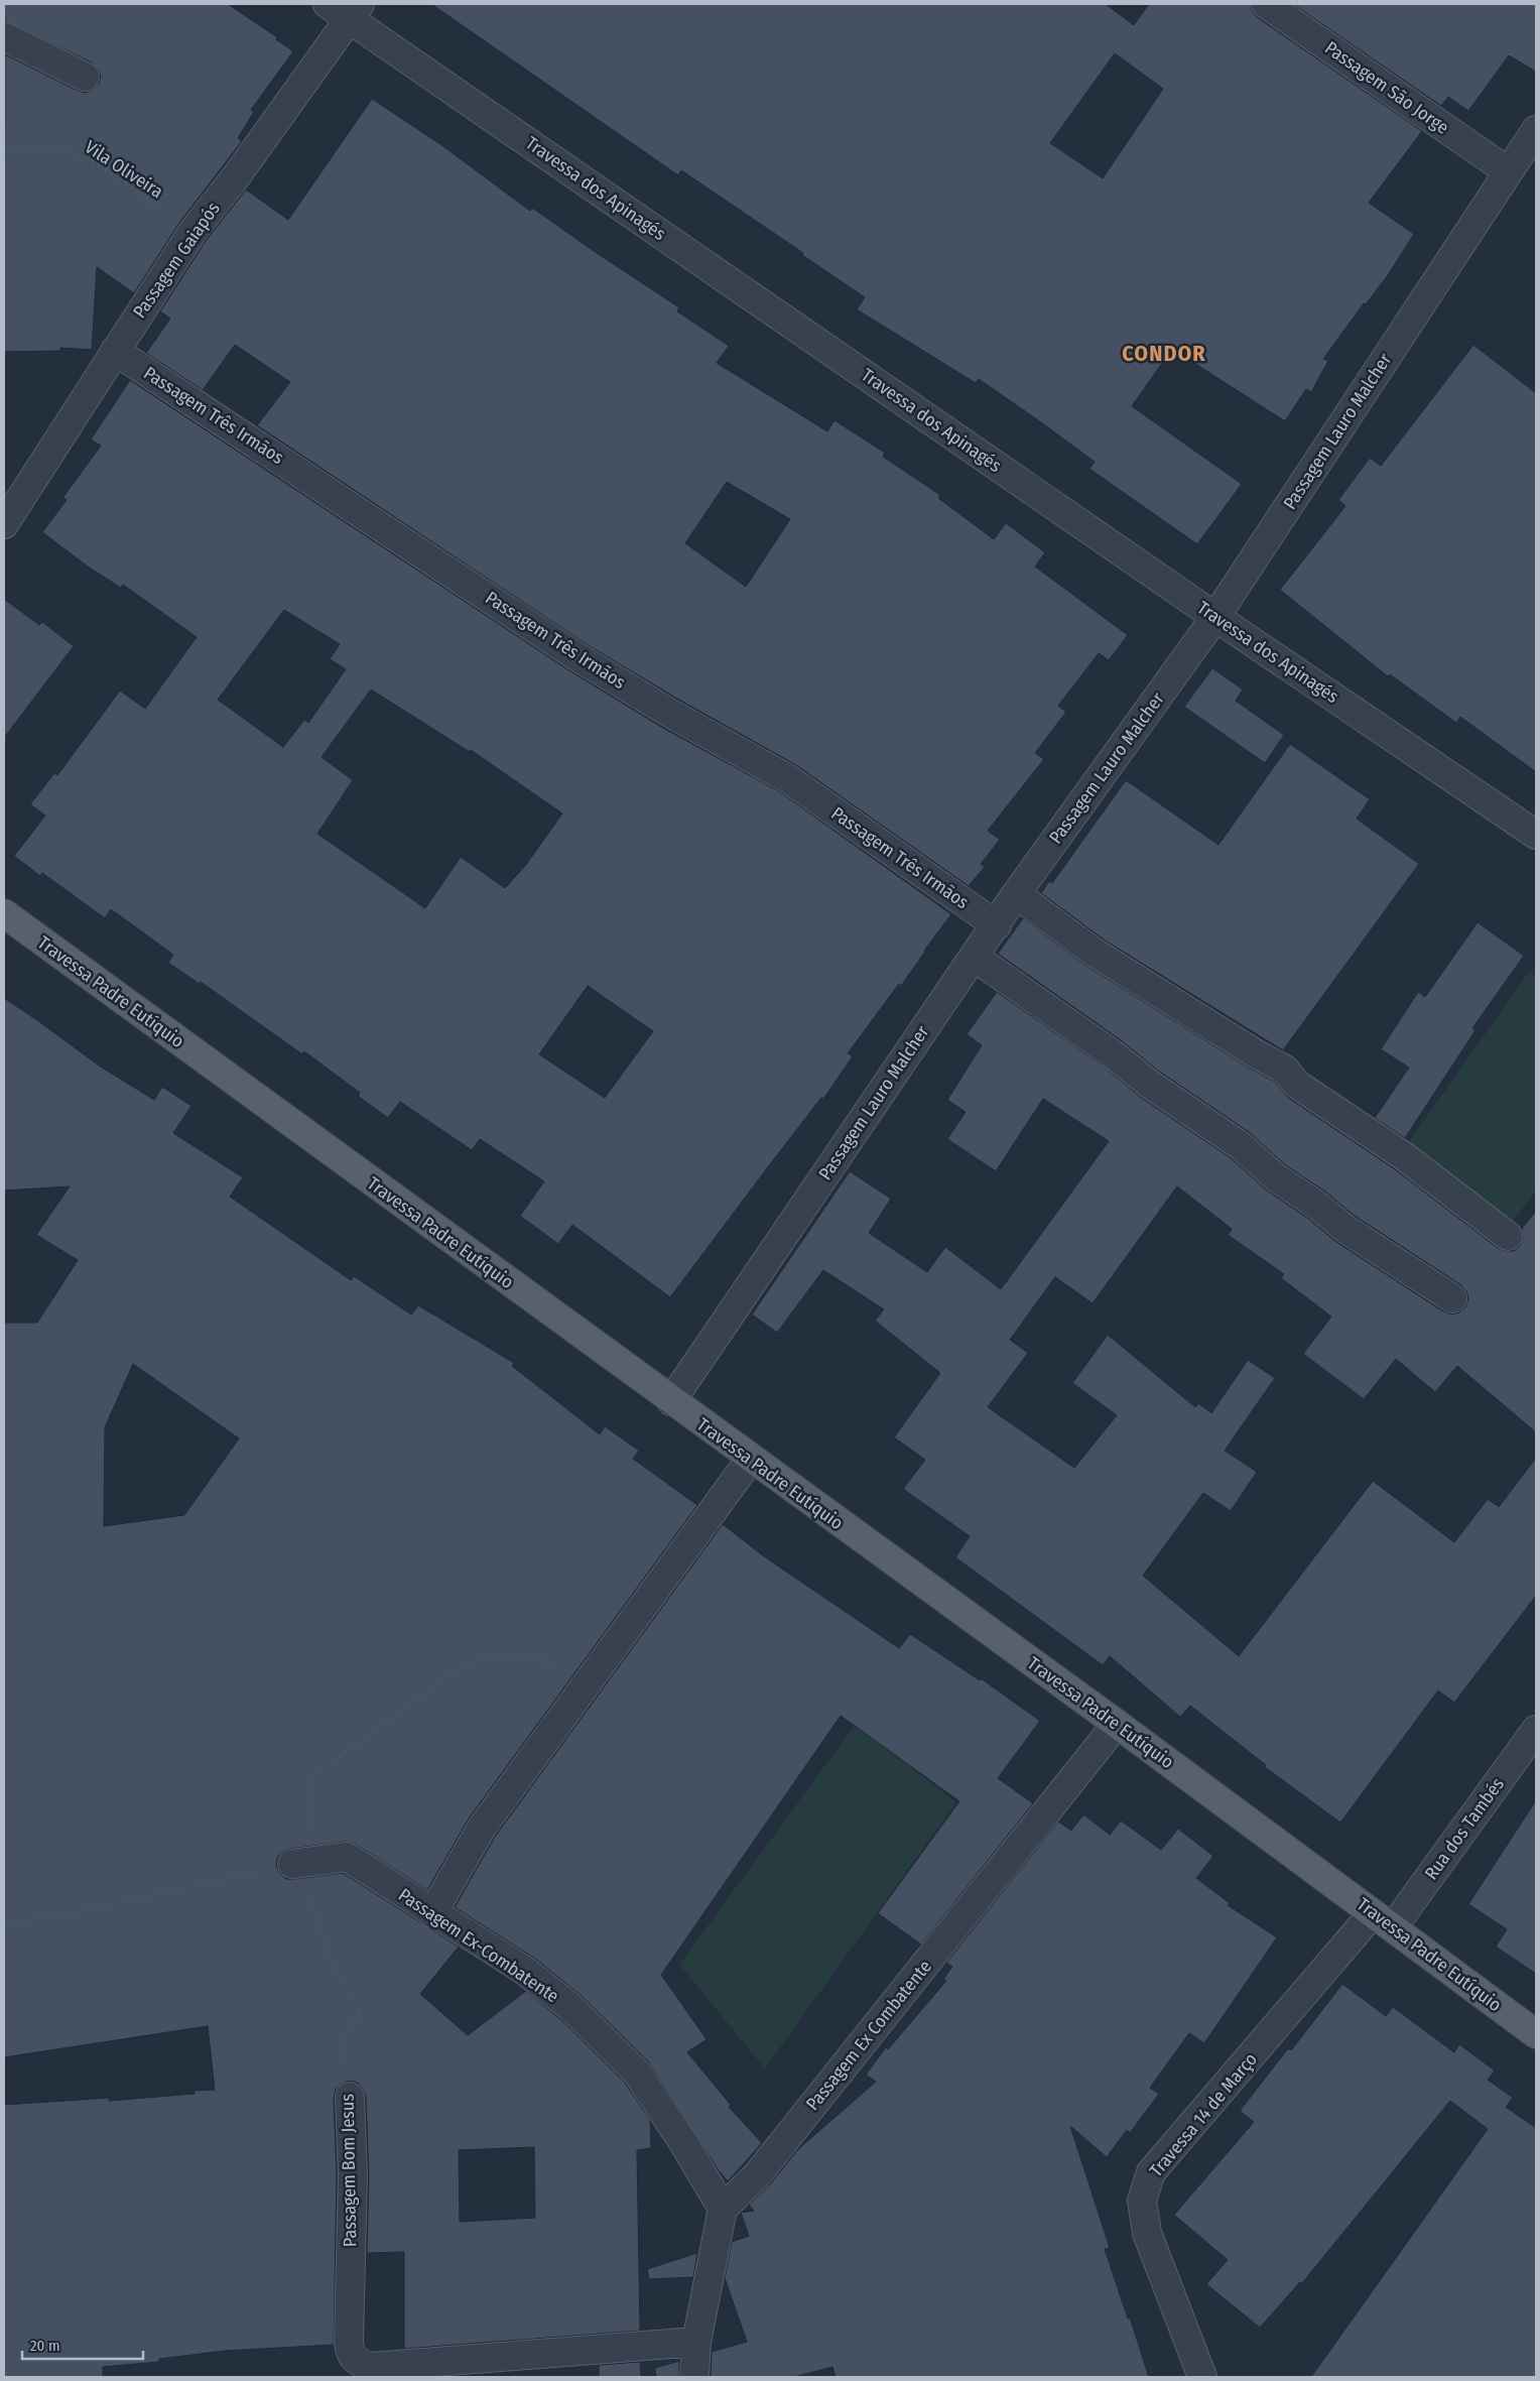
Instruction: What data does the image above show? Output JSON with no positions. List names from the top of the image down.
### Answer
{
  "streets": {
    "main road": ["Travessa Padre Eutíquio"],
    "street": [
      "Passagem São Jorge",
      "Travessa dos Apinagés",
      "Passagem Gaiapós",
      "Passagem Três Irmãos",
      "Passagem Lauro Malcher",
      "Rua dos Tambés",
      "Passagem Ex-Combatente",
      "Passagem Ex Combatente",
      "Travessa 14 de Março",
      "Passagem Bom Jesus"
    ],
    "path": ["Vila Oliveira"]
  },
  "crossings": [
    ["Passagem São Jorge", "Passagem Lauro Malcher"],
    ["Vila Oliveira", "Passagem Gaiapós"],
    ["Travessa dos Apinagés", "Passagem Gaiapós"],
    ["Travessa dos Apinagés", "Passagem Lauro Malcher"],
    ["Passagem Gaiapós", "Passagem Três Irmãos"],
    ["Passagem Três Irmãos", "Passagem Lauro Malcher"],
    ["Passagem Lauro Malcher", "Travessa Padre Eutíquio"],
    ["Travessa Padre Eutíquio", "Rua dos Tambés"],
    ["Travessa Padre Eutíquio", "Passagem Ex Combatente"],
    ["Travessa Padre Eutíquio", "Travessa 14 de Março"],
    ["Rua dos Tambés", "Travessa 14 de Março"],
    ["Passagem Ex-Combatente", "Passagem Ex Combatente"],
    ["Passagem Ex-Combatente", "Passagem Bom Jesus"]
  ],
  "districts": ["CONDOR"],
  "scale_bar": "20 m"
}
